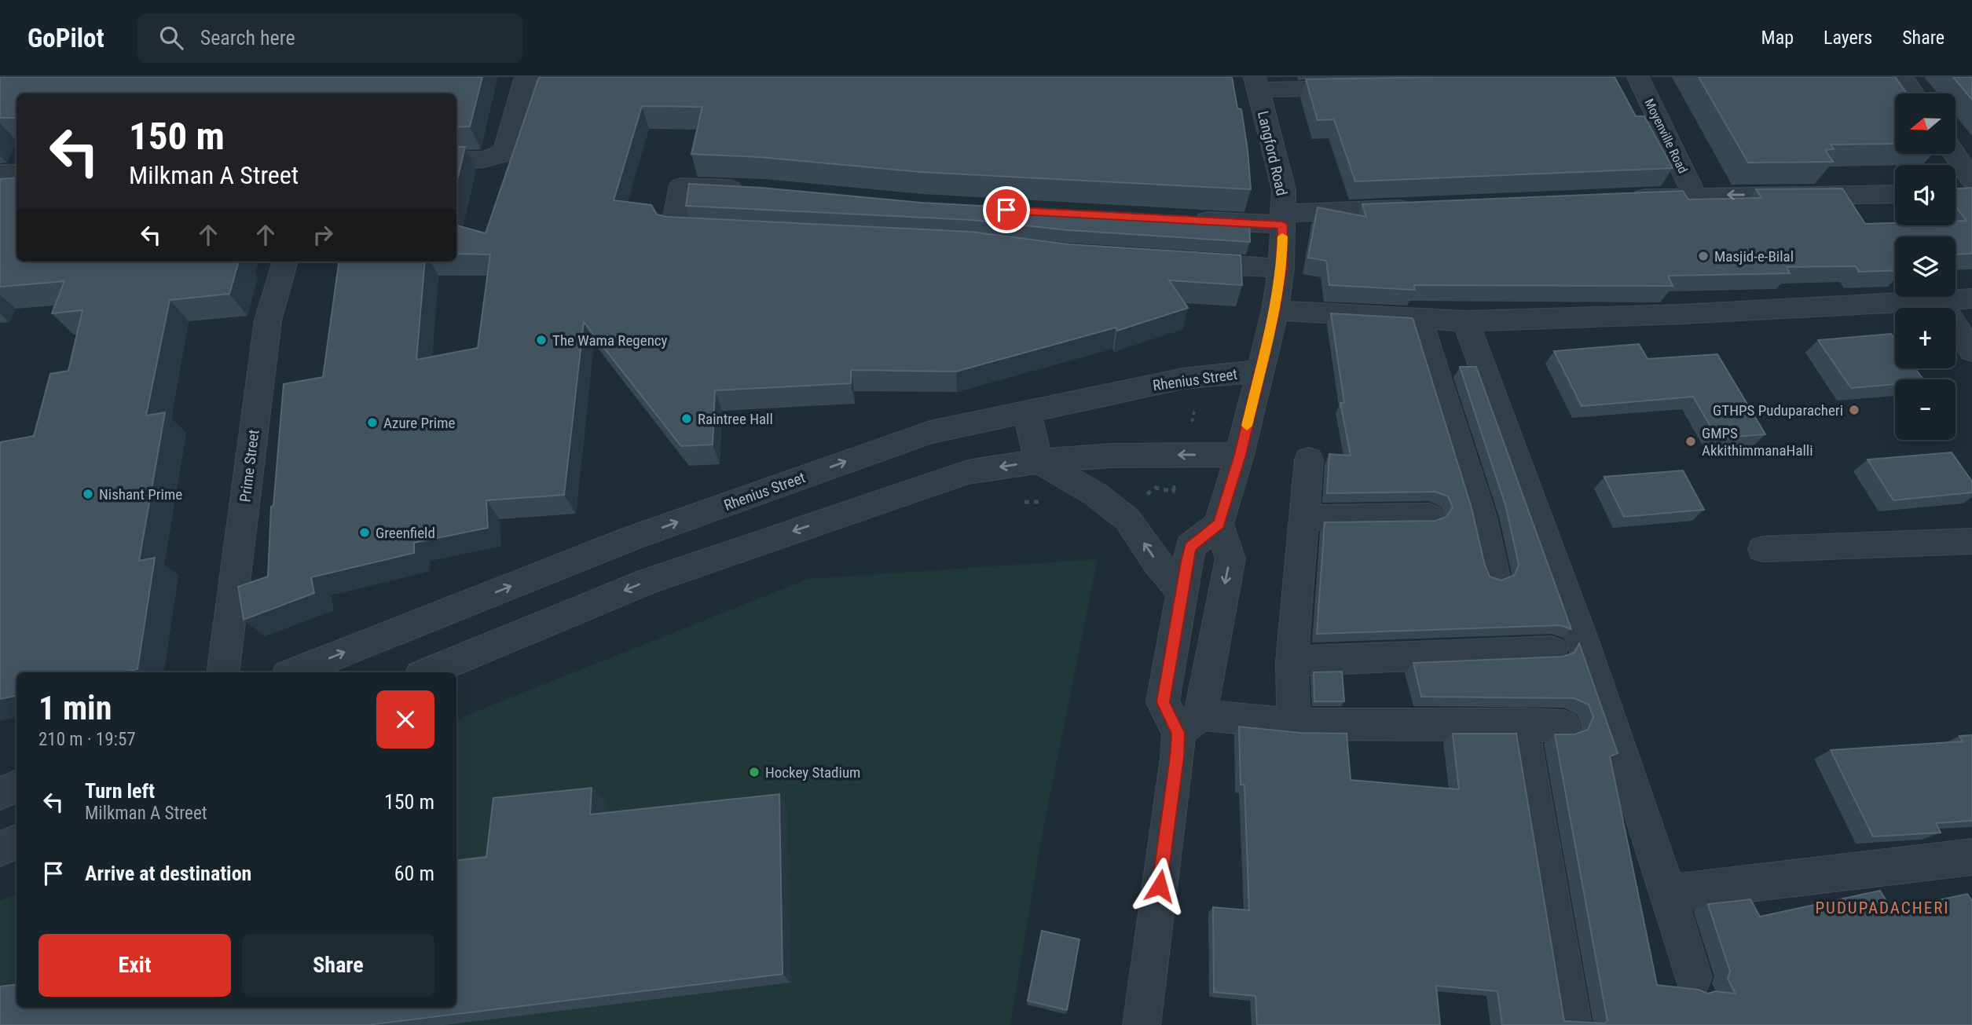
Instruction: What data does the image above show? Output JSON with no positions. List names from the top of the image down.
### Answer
{
  "streets": {
    "street": [
      "Moyenville Road",
      "Langford Road",
      "Rhenius Street",
      "Prime Street"
    ]
  },
  "crossings": [
    ["Langford Road", "Rhenius Street"]
  ],
  "districts": ["PUDUPADACHERI"],
  "places": [
    "Masjid-e-Bilal",
    "The Wama Regency",
    "GTHPS Puduparacheri",
    "Raintree Hall",
    "Azure Prime",
    "GMPS AkkithimmanaHalli",
    "Nishant Prime",
    "Greenfield",
    "Hockey Stadium"
  ],
  "north": "left",
  "page": {
    "header": "GoPilot",
    "search": "Search here",
    "nav": ["Map", "Layers", "Share"],
    "map_buttons": ["+", "−"],
    "turn": ["150 m", "Milkman A Street"],
    "heading": ["1 min", "210 m · 19:57"],
    "list": [
      {
        "name": "Turn left",
        "note": "Milkman A Street",
        "value": "150 m"
      },
      {
        "name": "Arrive at destination",
        "value": "60 m"
      }
    ],
    "buttons": ["Exit", "Share"]
  }
}
